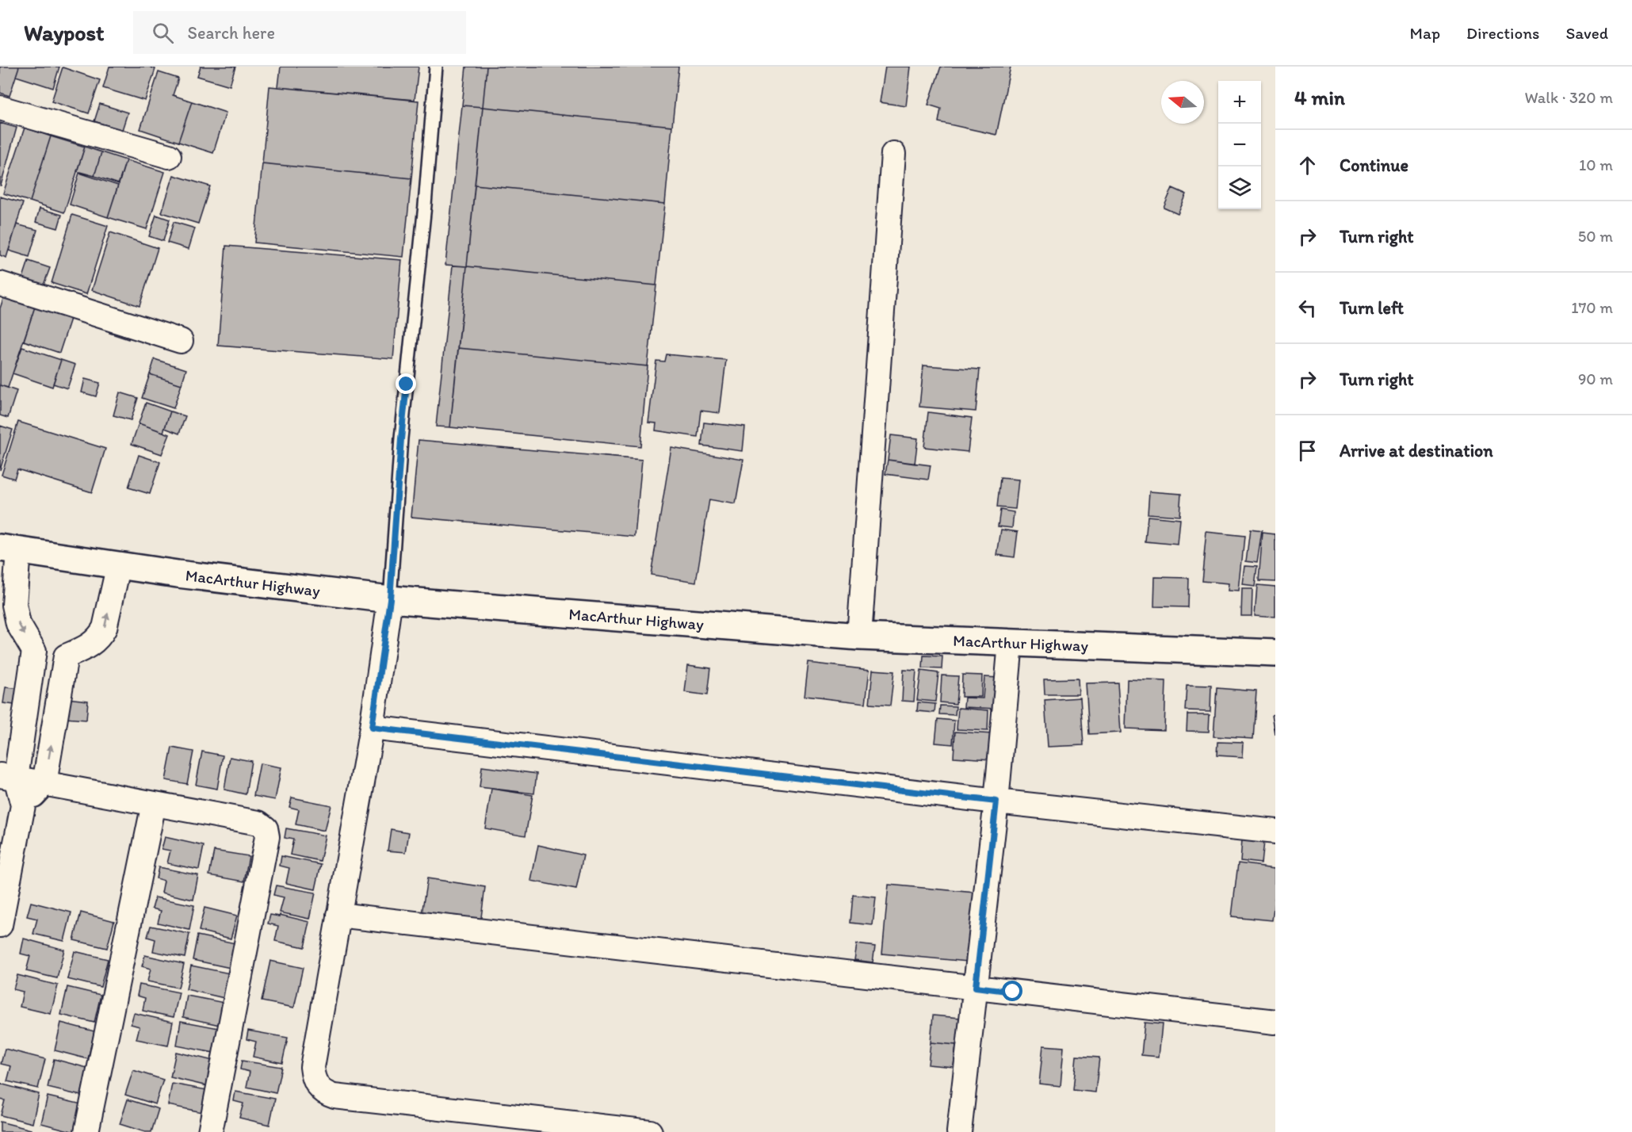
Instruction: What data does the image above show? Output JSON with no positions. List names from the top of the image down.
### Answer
{
  "streets": {
    "highway": ["MacArthur Highway"]
  },
  "north": "left",
  "page": {
    "header": "Waypost",
    "search": "Search here",
    "nav": ["Map", "Directions", "Saved"],
    "heading": ["4 min", "Walk · 320 m"],
    "map_buttons": ["+", "−"],
    "list": [
      ["Continue", "10 m"],
      ["Turn right", "50 m"],
      ["Turn left", "170 m"],
      ["Turn right", "90 m"],
      "Arrive at destination"
    ]
  }
}
